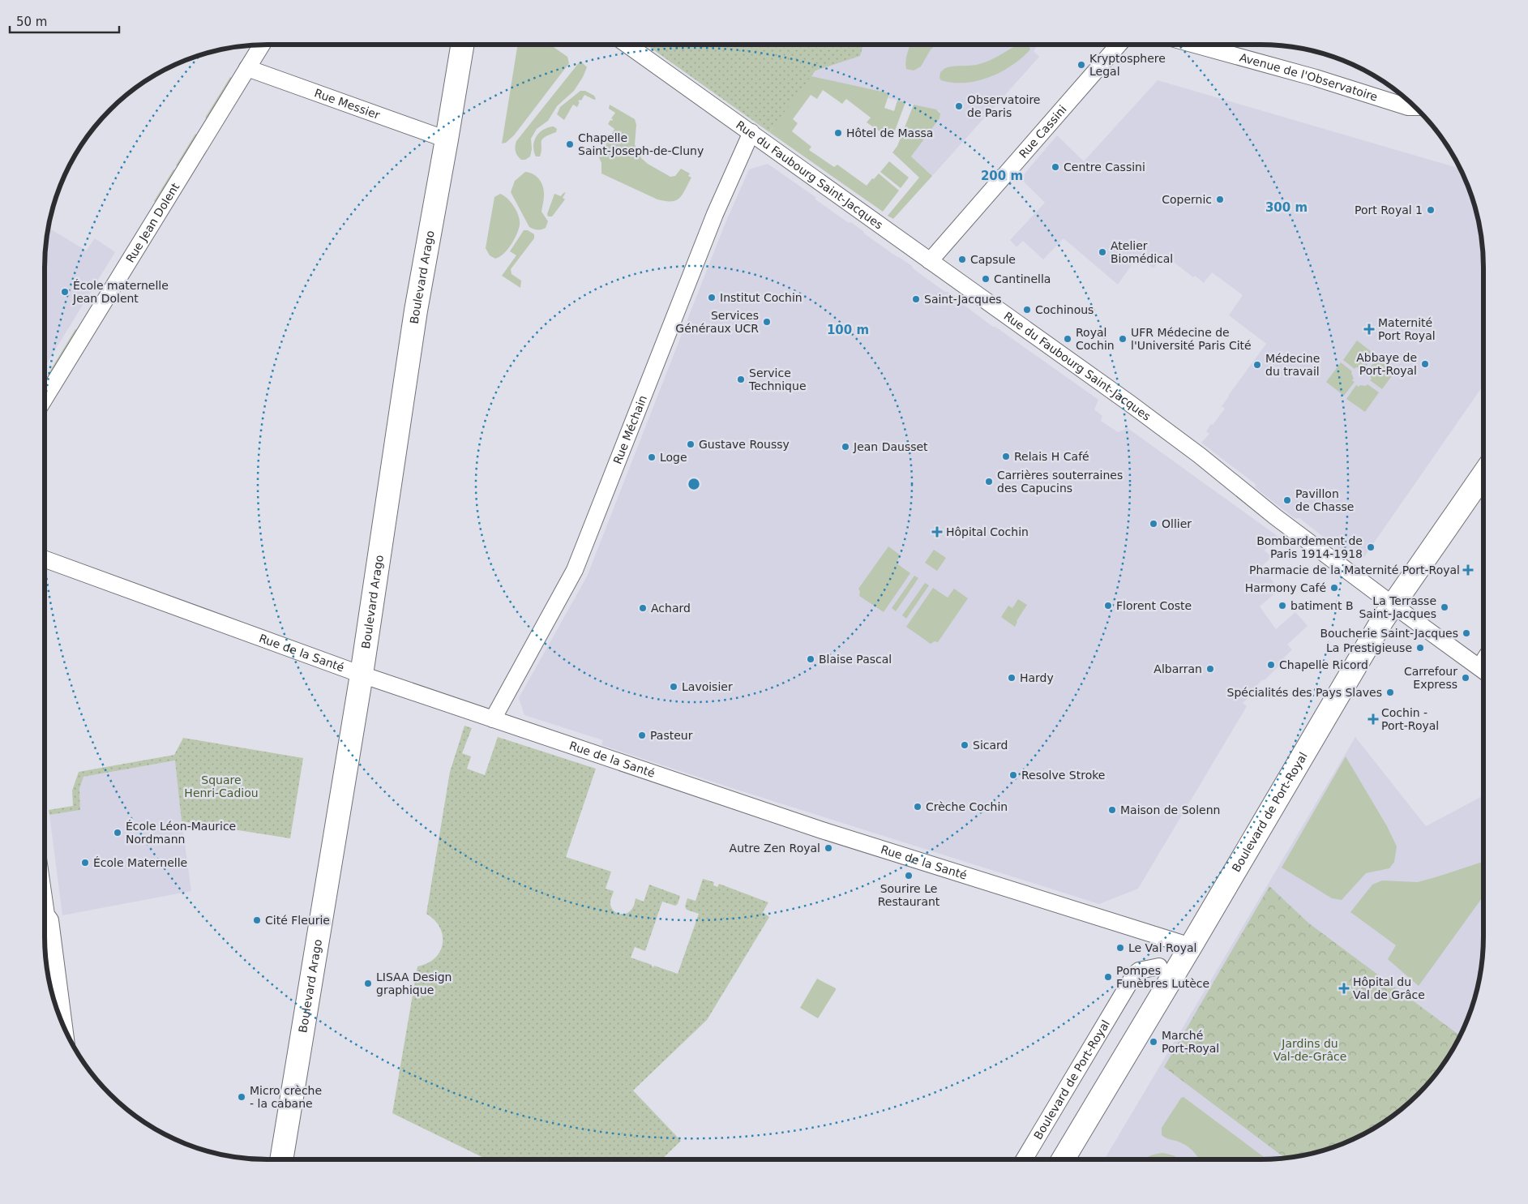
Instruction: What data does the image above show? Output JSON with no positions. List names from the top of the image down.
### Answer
{
  "streets": {
    "main road": ["Boulevard Arago", "Boulevard de Port-Royal"],
    "street": [
      "Avenue de l'Observatoire",
      "Rue Messier",
      "Rue Cassini",
      "Rue du Faubourg Saint-Jacques",
      "Rue Jean Dolent",
      "Rue Méchain",
      "Rue de la Santé"
    ]
  },
  "crossings": [
    ["Rue Messier", "Rue Jean Dolent"],
    ["Rue Messier", "Boulevard Arago"],
    ["Rue Cassini", "Rue du Faubourg Saint-Jacques"],
    ["Rue du Faubourg Saint-Jacques", "Rue Méchain"],
    ["Rue du Faubourg Saint-Jacques", "Boulevard de Port-Royal"],
    ["Boulevard Arago", "Rue de la Santé"],
    ["Rue Méchain", "Rue de la Santé"],
    ["Rue de la Santé", "Boulevard de Port-Royal"]
  ],
  "parks": ["Square Henri-Cadiou", "Jardins du Val-de-Grâce"],
  "places": {
    "other": [
      "Kryptosphere Legal",
      "Observatoire de Paris",
      "Hôtel de Massa",
      "Chapelle Saint-Joseph-de-Cluny",
      "Centre Cassini",
      "Copernic",
      "Port Royal 1",
      "Atelier Biomédical",
      "Capsule",
      "Cantinella",
      "École maternelle Jean Dolent",
      "Institut Cochin",
      "Saint-Jacques",
      "Cochinous",
      "Services Généraux UCR",
      "Royal Cochin",
      "UFR Médecine de l'Université Paris Cité",
      "Abbaye de Port-Royal",
      "Médecine du travail",
      "Service Technique",
      "Gustave Roussy",
      "Jean Dausset",
      "Relais H Café",
      "Loge",
      "Carrières souterraines des Capucins",
      "Pavillon de Chasse",
      "Ollier",
      "Bombardement de Paris 1914-1918",
      "Harmony Café",
      "Florent Coste",
      "batiment B",
      "La Terrasse Saint-Jacques",
      "Achard",
      "Boucherie Saint-Jacques",
      "La Prestigieuse",
      "Blaise Pascal",
      "Chapelle Ricord",
      "Albarran",
      "Hardy",
      "Carrefour Express",
      "Lavoisier",
      "Spécialités des Pays Slaves",
      "Pasteur",
      "Sicard",
      "Resolve Stroke",
      "Crèche Cochin",
      "Maison de Solenn",
      "École Léon-Maurice Nordmann",
      "Autre Zen Royal",
      "École Maternelle",
      "Sourire Le Restaurant",
      "Cité Fleurie",
      "Le Val Royal",
      "Pompes Funèbres Lutèce",
      "LISAA Design graphique",
      "Marché Port-Royal",
      "Micro crèche - la cabane"
    ],
    "health": [
      "Maternité Port Royal",
      "Hôpital Cochin",
      "Pharmacie de la Maternité Port-Royal",
      "Cochin - Port-Royal",
      "Hôpital du Val de Grâce"
    ]
  },
  "scale_bar": "50 m",
  "rings": ["200 m", "300 m", "100 m"]
}
